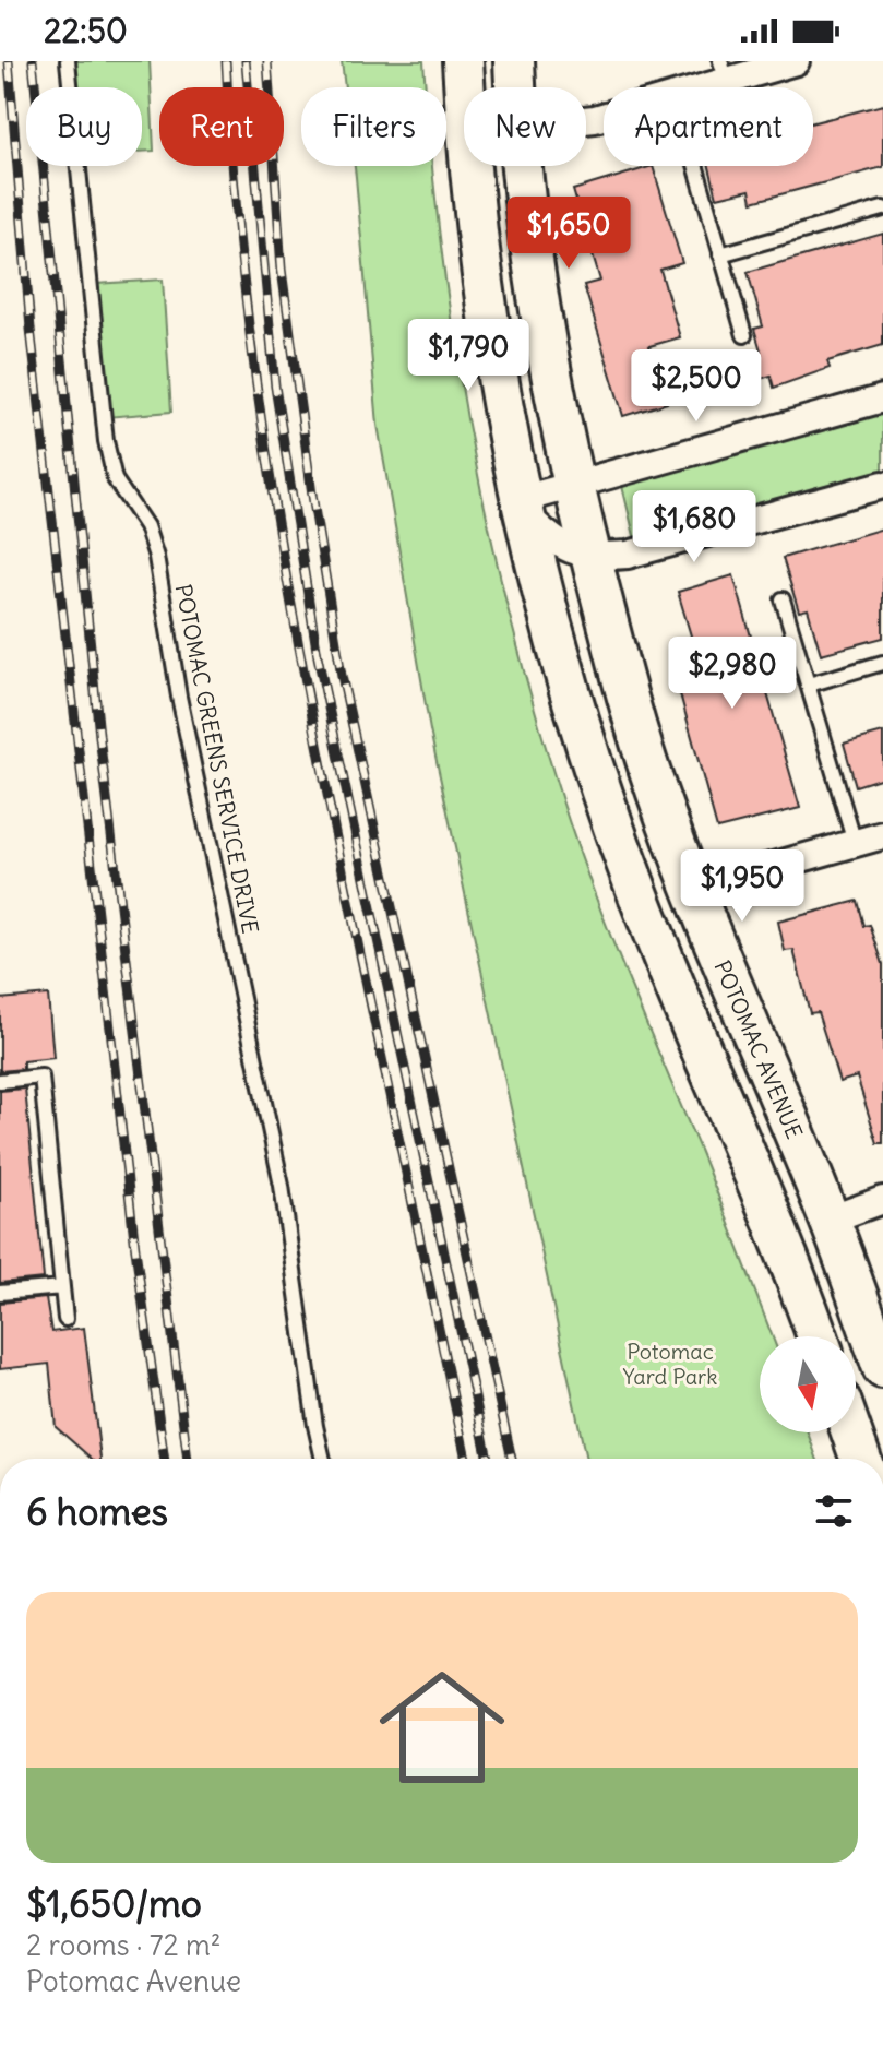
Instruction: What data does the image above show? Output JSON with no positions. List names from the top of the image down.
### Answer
{
  "streets": {
    "street": ["POTOMAC AVENUE"],
    "lane": ["POTOMAC GREENS SERVICE DRIVE"]
  },
  "parks": ["Potomac Yard Park"],
  "north": "bottom",
  "page": {
    "status": "22:50",
    "chip": [
      "Buy",
      "Rent",
      "Filters",
      "New",
      "Apartment"
    ],
    "price": [
      "$1,650",
      "$1,790",
      "$2,500",
      "$1,680",
      "$2,980",
      "$1,950"
    ],
    "heading": "6 homes",
    "list": [
      {
        "name": "$1,650/mo",
        "note": "2 rooms · 72 m² · Potomac Avenue"
      }
    ]
  }
}
